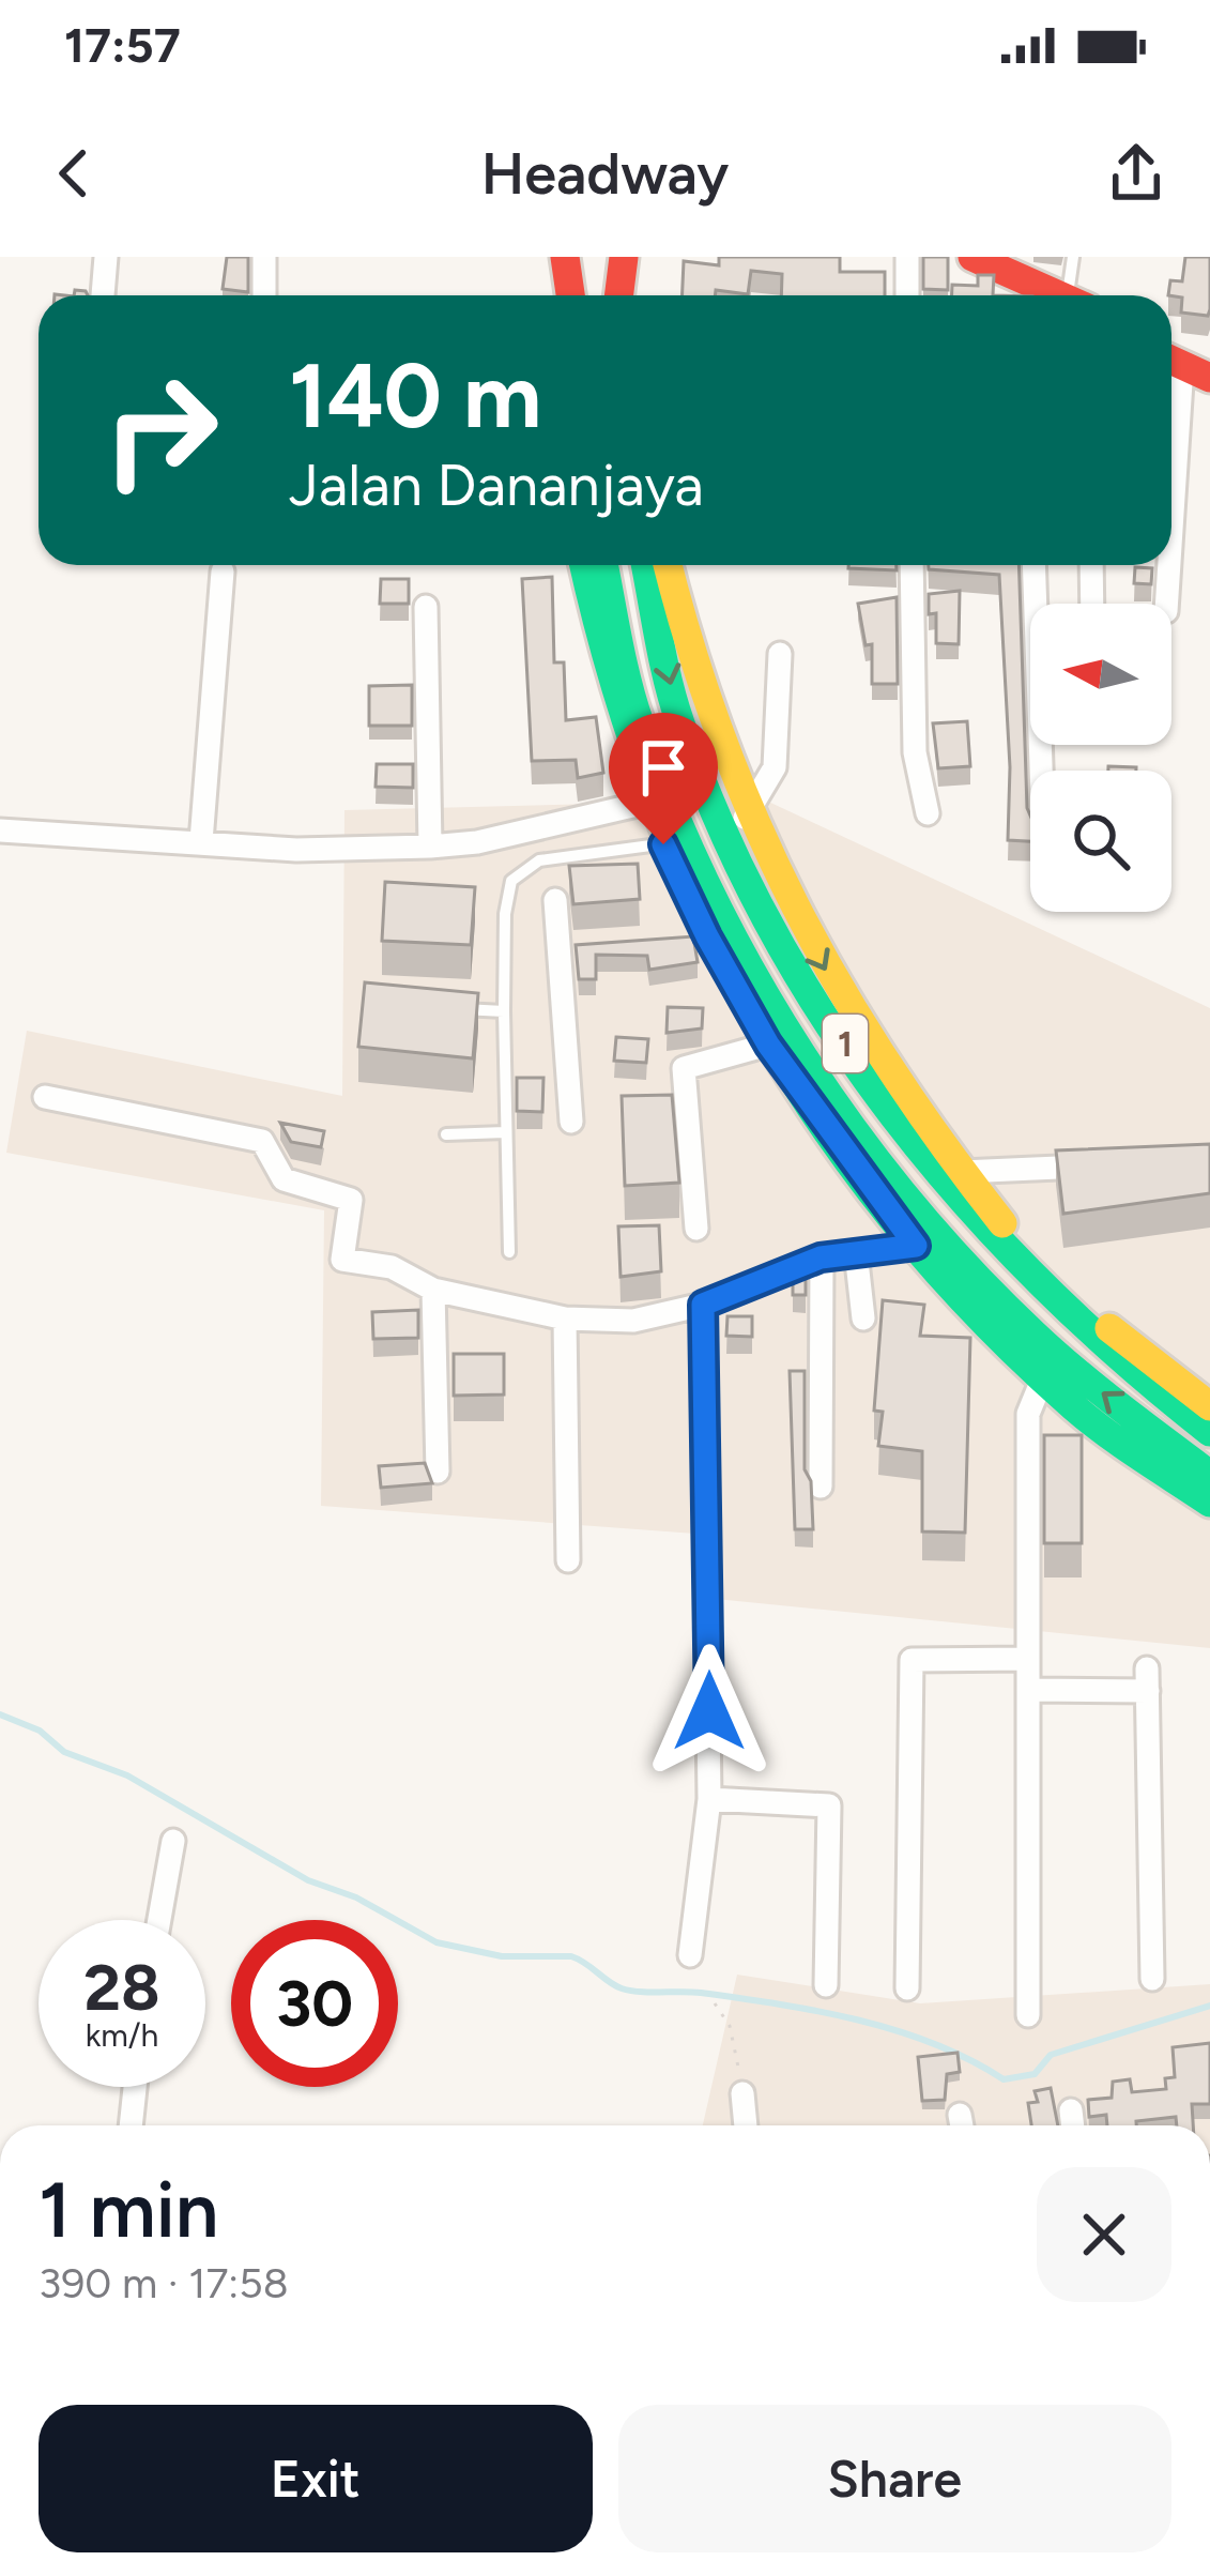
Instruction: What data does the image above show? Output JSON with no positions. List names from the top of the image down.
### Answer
{
  "streets": {
    "main road": ["1"]
  },
  "north": "left",
  "page": {
    "status": "17:57",
    "header": "Headway",
    "turn": ["140 m", "Jalan Dananjaya"],
    "speed": "28 km/h",
    "limit": "30",
    "heading": ["1 min", "390 m · 17:58"],
    "buttons": ["Exit", "Share"]
  }
}
